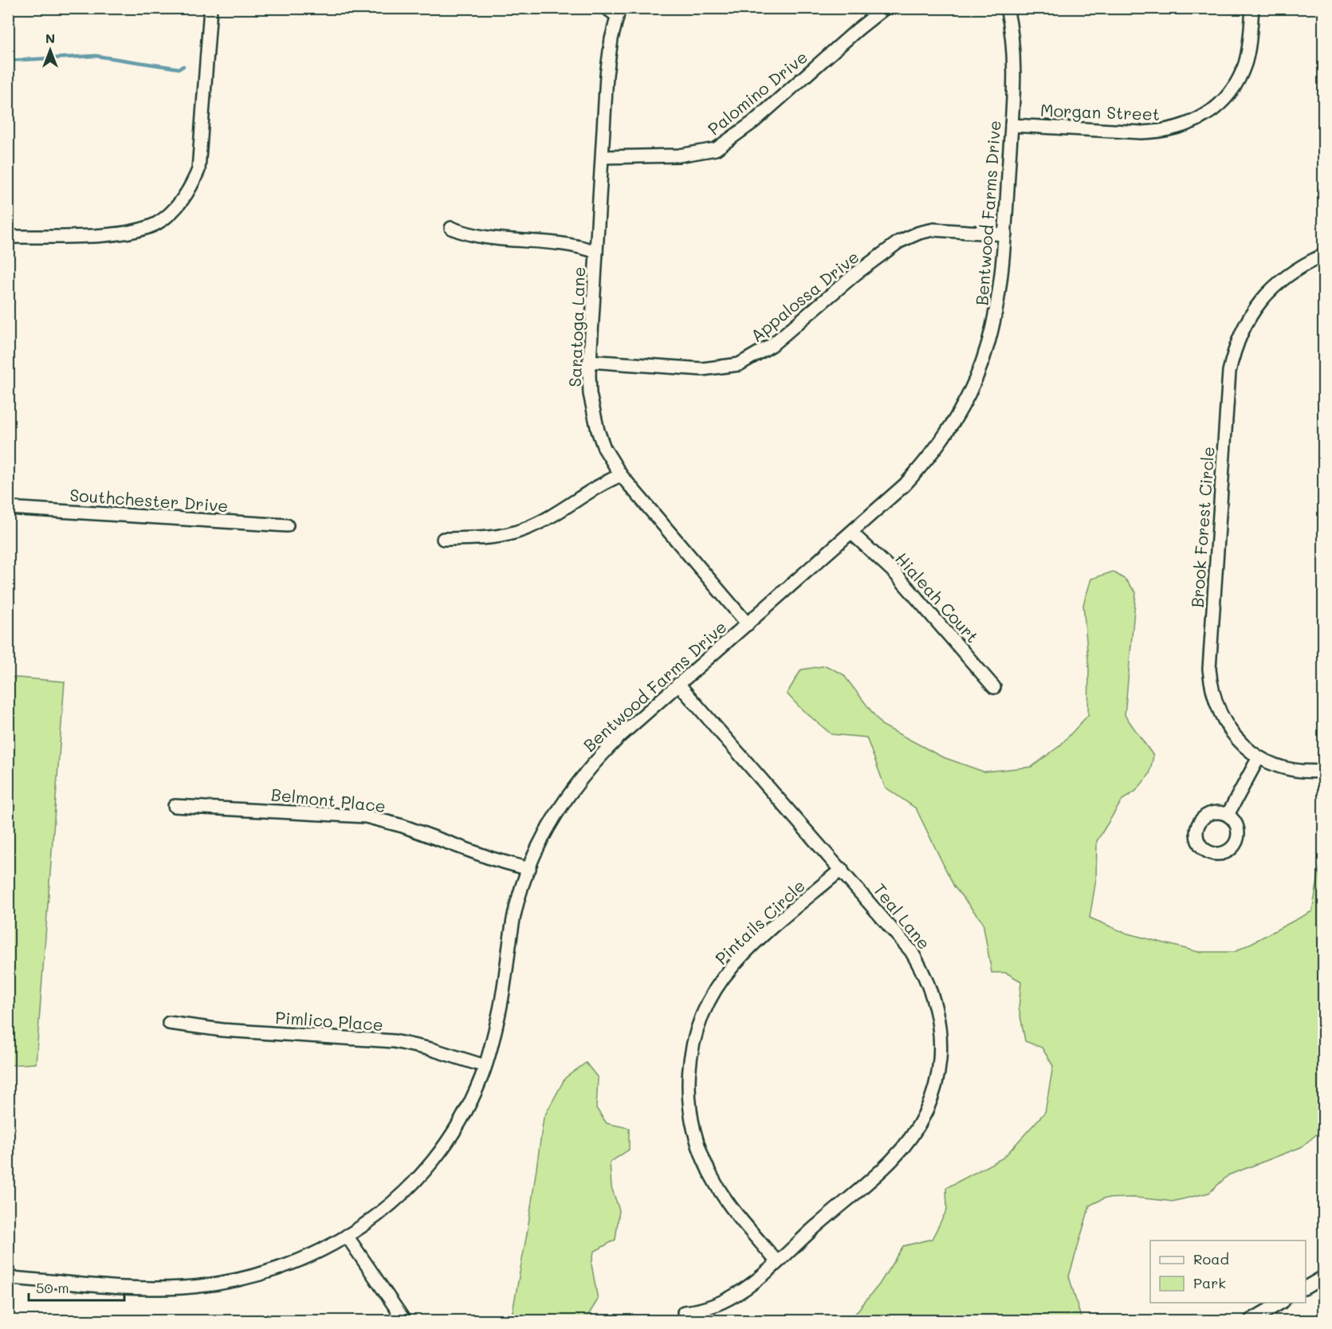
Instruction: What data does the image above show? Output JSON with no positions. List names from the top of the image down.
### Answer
{
  "streets": {
    "street": [
      "Palomino Drive",
      "Morgan Street",
      "Bentwood Farms Drive",
      "Appalossa Drive",
      "Saratoga Lane",
      "Southchester Drive",
      "Brook Forest Circle",
      "Hialeah Court",
      "Belmont Place",
      "Teal Lane",
      "Pintails Circle",
      "Pimlico Place"
    ]
  },
  "crossings": [
    ["Palomino Drive", "Saratoga Lane"],
    ["Morgan Street", "Bentwood Farms Drive"],
    ["Bentwood Farms Drive", "Appalossa Drive"],
    ["Bentwood Farms Drive", "Saratoga Lane"],
    ["Bentwood Farms Drive", "Hialeah Court"],
    ["Bentwood Farms Drive", "Belmont Place"],
    ["Bentwood Farms Drive", "Teal Lane"],
    ["Bentwood Farms Drive", "Pimlico Place"],
    ["Appalossa Drive", "Saratoga Lane"],
    ["Teal Lane", "Pintails Circle"]
  ],
  "legend": ["Road", "Park"],
  "scale_bar": "50 m",
  "north": "top"
}
